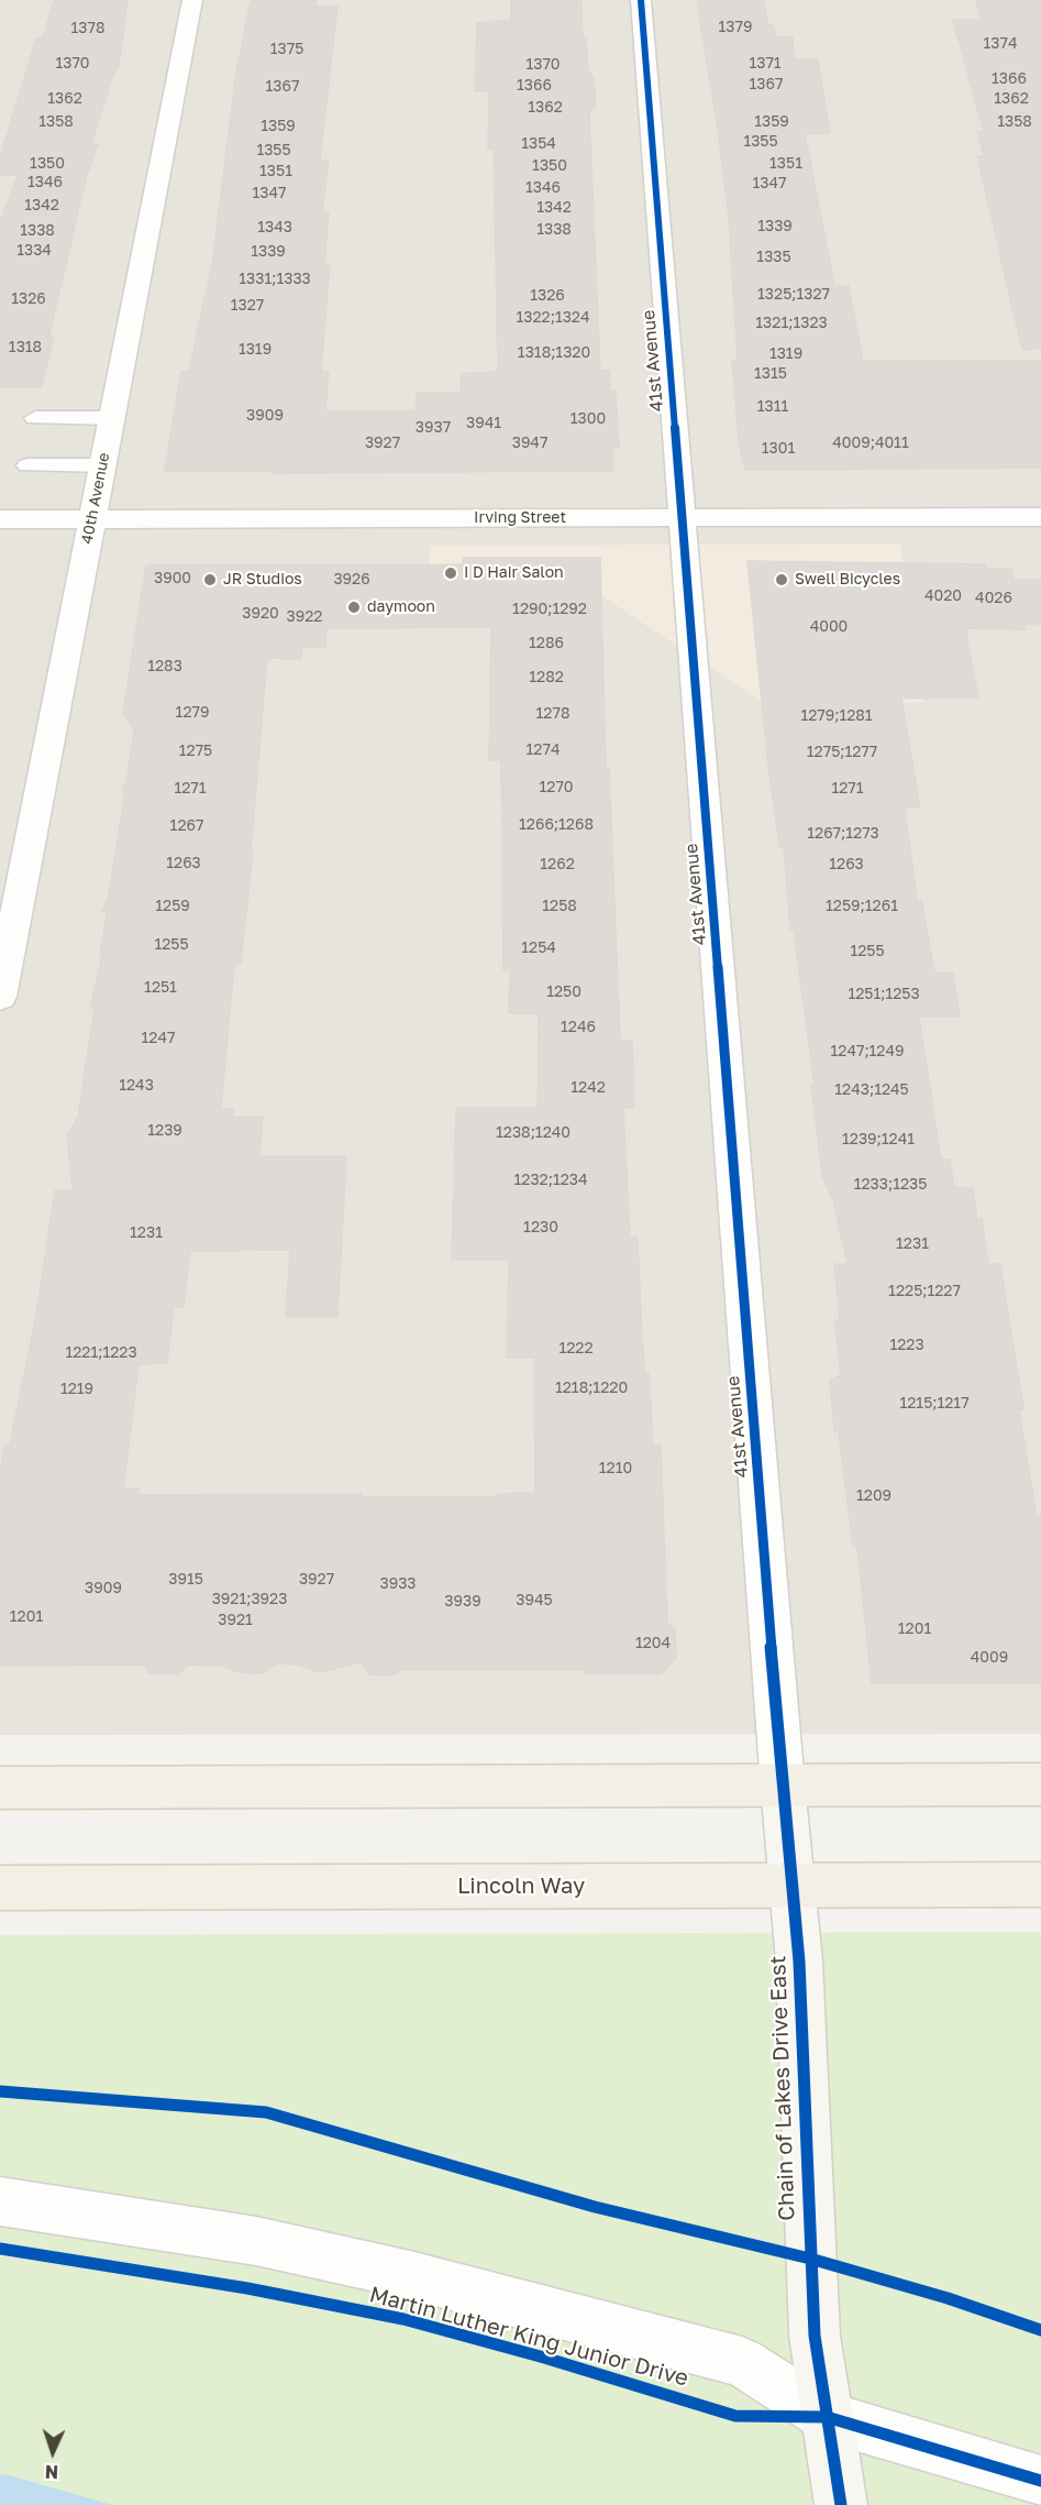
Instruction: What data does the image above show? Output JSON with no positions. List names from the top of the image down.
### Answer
{
  "streets": {
    "main road": ["Lincoln Way"],
    "street": [
      "41st Avenue",
      "40th Avenue",
      "Irving Street",
      "Chain of Lakes Drive East",
      "Martin Luther King Junior Drive"
    ]
  },
  "crossings": [
    ["41st Avenue", "Irving Street"],
    ["41st Avenue", "Chain of Lakes Drive East"],
    ["40th Avenue", "Irving Street"],
    ["Lincoln Way", "Chain of Lakes Drive East"],
    ["Chain of Lakes Drive East", "Martin Luther King Junior Drive"]
  ],
  "places": [
    "I D Hair Salon",
    "JR Studios",
    "Swell Bicycles",
    "daymoon"
  ],
  "house_numbers": [
    "1379",
    "1378",
    "1374",
    "1375",
    "1370",
    "1371",
    "1370",
    "1366",
    "1367",
    "1366",
    "1367",
    "1362",
    "1362",
    "1362",
    "1358",
    "1359",
    "1358",
    "1359",
    "1355",
    "1354",
    "1355",
    "1350",
    "1351",
    "1350",
    "1351",
    "1346",
    "1347",
    "1346",
    "1347",
    "1342",
    "1342",
    "1339",
    "1343",
    "1338",
    "1338",
    "1334",
    "1339",
    "1335",
    "1331;1333",
    "1325;1327",
    "1326",
    "1326",
    "1327",
    "1322;1324",
    "1321;1323",
    "1318",
    "1319",
    "1318;1320",
    "1319",
    "1315",
    "1311",
    "3909",
    "1300",
    "3941",
    "3937",
    "3927",
    "3947",
    "4009;4011",
    "1301",
    "3900",
    "3926",
    "4020",
    "4026",
    "1290;1292",
    "3920",
    "3922",
    "4000",
    "1286",
    "1283",
    "1282",
    "1279",
    "1278",
    "1279;1281",
    "1274",
    "1275",
    "1275;1277",
    "1270",
    "1271",
    "1271",
    "1266;1268",
    "1267",
    "1267;1273",
    "1263",
    "1262",
    "1263",
    "1259",
    "1258",
    "1259;1261",
    "1255",
    "1254",
    "1255",
    "1251",
    "1250",
    "1251;1253",
    "1246",
    "1247",
    "1247;1249",
    "1243",
    "1242",
    "1243;1245",
    "1239",
    "1238;1240",
    "1239;1241",
    "1232;1234",
    "1233;1235",
    "1230",
    "1231",
    "1231",
    "1225;1227",
    "1223",
    "1222",
    "1221;1223",
    "1218;1220",
    "1219",
    "1215;1217",
    "1210",
    "1209",
    "3915",
    "3927",
    "3933",
    "3909",
    "3921;3923",
    "3945",
    "3939",
    "1201",
    "3921",
    "1201",
    "1204",
    "4009"
  ],
  "north": "bottom"
}
